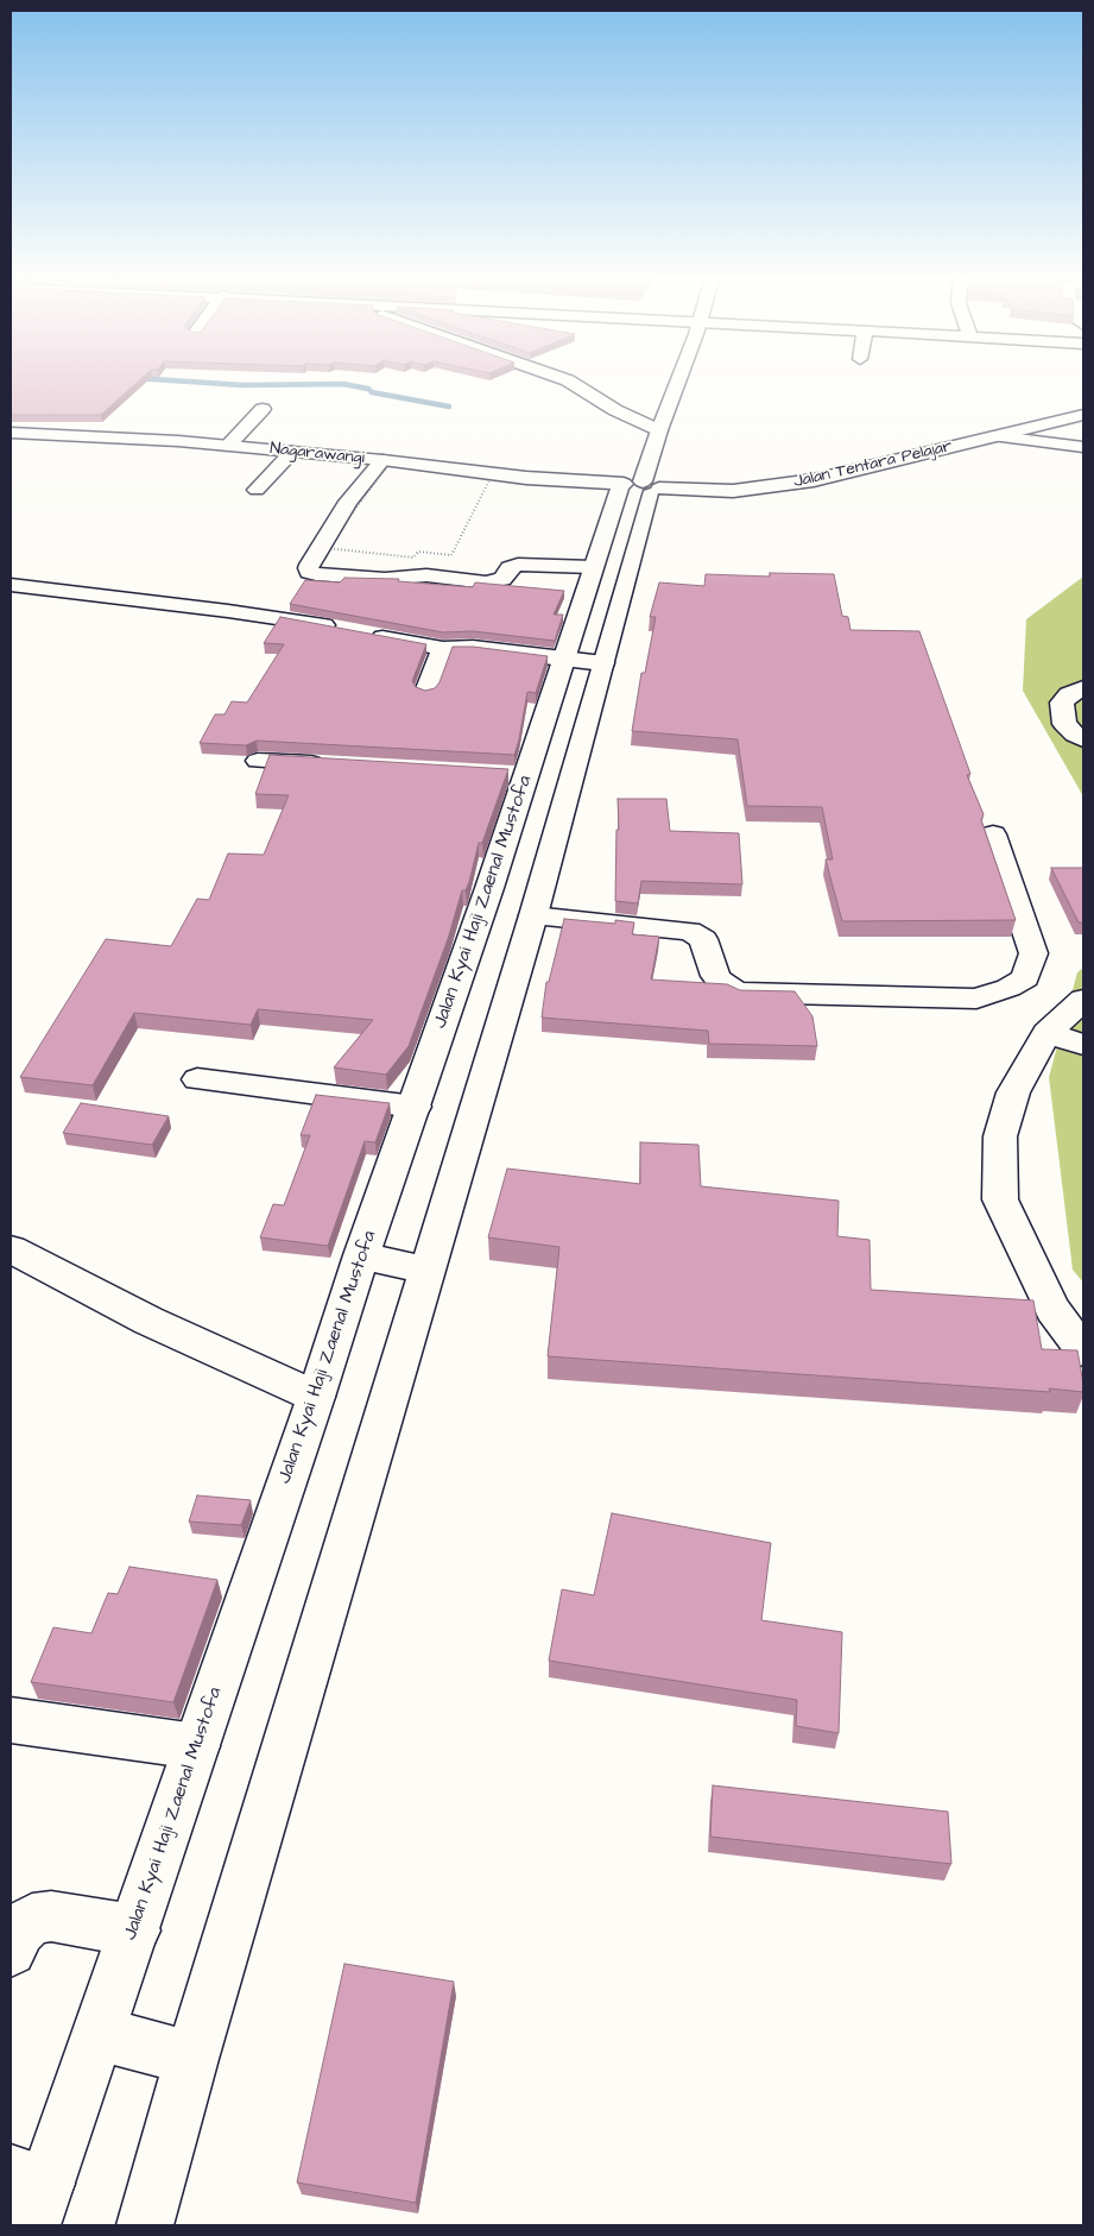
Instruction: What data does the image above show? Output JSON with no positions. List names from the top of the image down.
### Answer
{
  "streets": {
    "main road": ["Nagarawangi", "Jalan Tentara Pelajar", "Jalan Kyai Haji Zaenal Mustofa"]
  },
  "crossings": [
    ["Nagarawangi", "Jalan Tentara Pelajar"],
    ["Nagarawangi", "Jalan Kyai Haji Zaenal Mustofa"],
    ["Jalan Tentara Pelajar", "Jalan Kyai Haji Zaenal Mustofa"]
  ]
}
